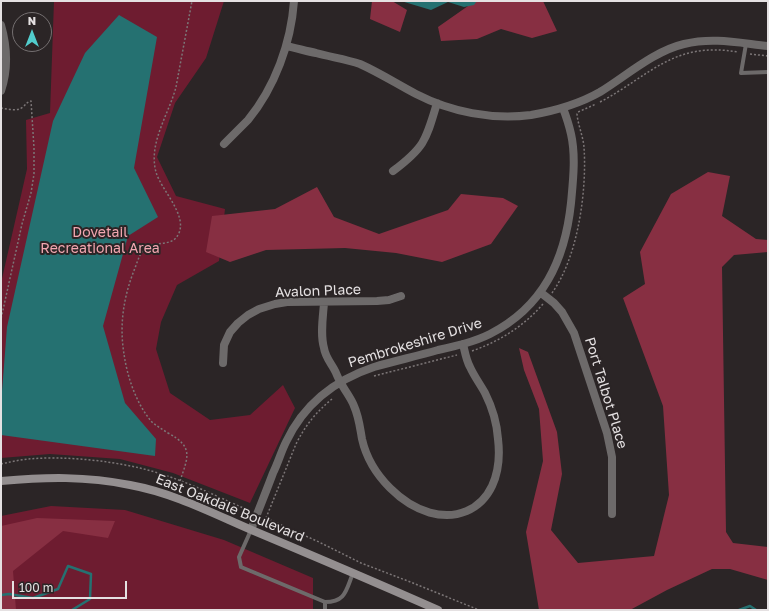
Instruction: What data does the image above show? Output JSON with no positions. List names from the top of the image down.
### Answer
{
  "streets": {
    "main road": ["East Oakdale Boulevard"],
    "street": ["Avalon Place", "Pembrokeshire Drive", "Port Talbot Place"]
  },
  "crossings": [
    ["Pembrokeshire Drive", "Port Talbot Place"],
    ["Pembrokeshire Drive", "East Oakdale Boulevard"]
  ],
  "parks": ["Dovetail Recreational Area"],
  "scale_bar": "100 m",
  "north": "top"
}
